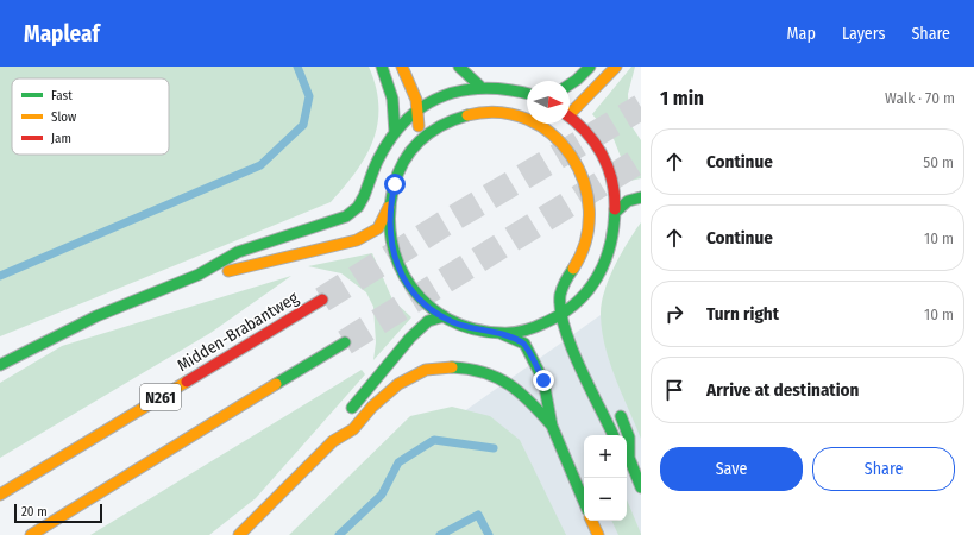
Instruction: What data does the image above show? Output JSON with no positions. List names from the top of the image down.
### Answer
{
  "streets": {
    "main road": ["Midden-Brabantweg", "N261"]
  },
  "legend": ["Fast", "Slow", "Jam"],
  "scale_bar": "20 m",
  "north": "right",
  "page": {
    "header": "Mapleaf",
    "nav": ["Map", "Layers", "Share"],
    "heading": ["1 min", "Walk · 70 m"],
    "list": [
      ["Continue", "50 m"],
      ["Continue", "10 m"],
      ["Turn right", "10 m"],
      "Arrive at destination"
    ],
    "buttons": ["Save", "Share"],
    "map_buttons": ["+", "−"],
    "scale": "20 m"
  }
}
